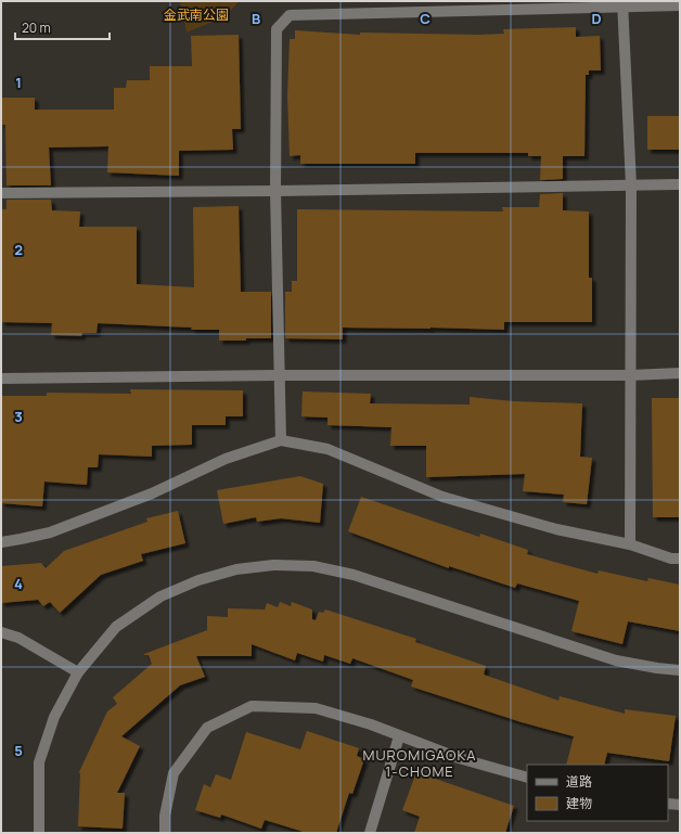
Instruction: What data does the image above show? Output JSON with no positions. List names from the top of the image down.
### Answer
{
  "districts": ["MUROMIGAOKA 1-CHOME"],
  "parks": ["金武南公園"],
  "legend": ["道路", "建物"],
  "scale_bar": "20 m",
  "grid": {
    "columns": ["B", "C", "D"],
    "rows": [
      "1",
      "2",
      "3",
      "4",
      "5"
    ]
  }
}
